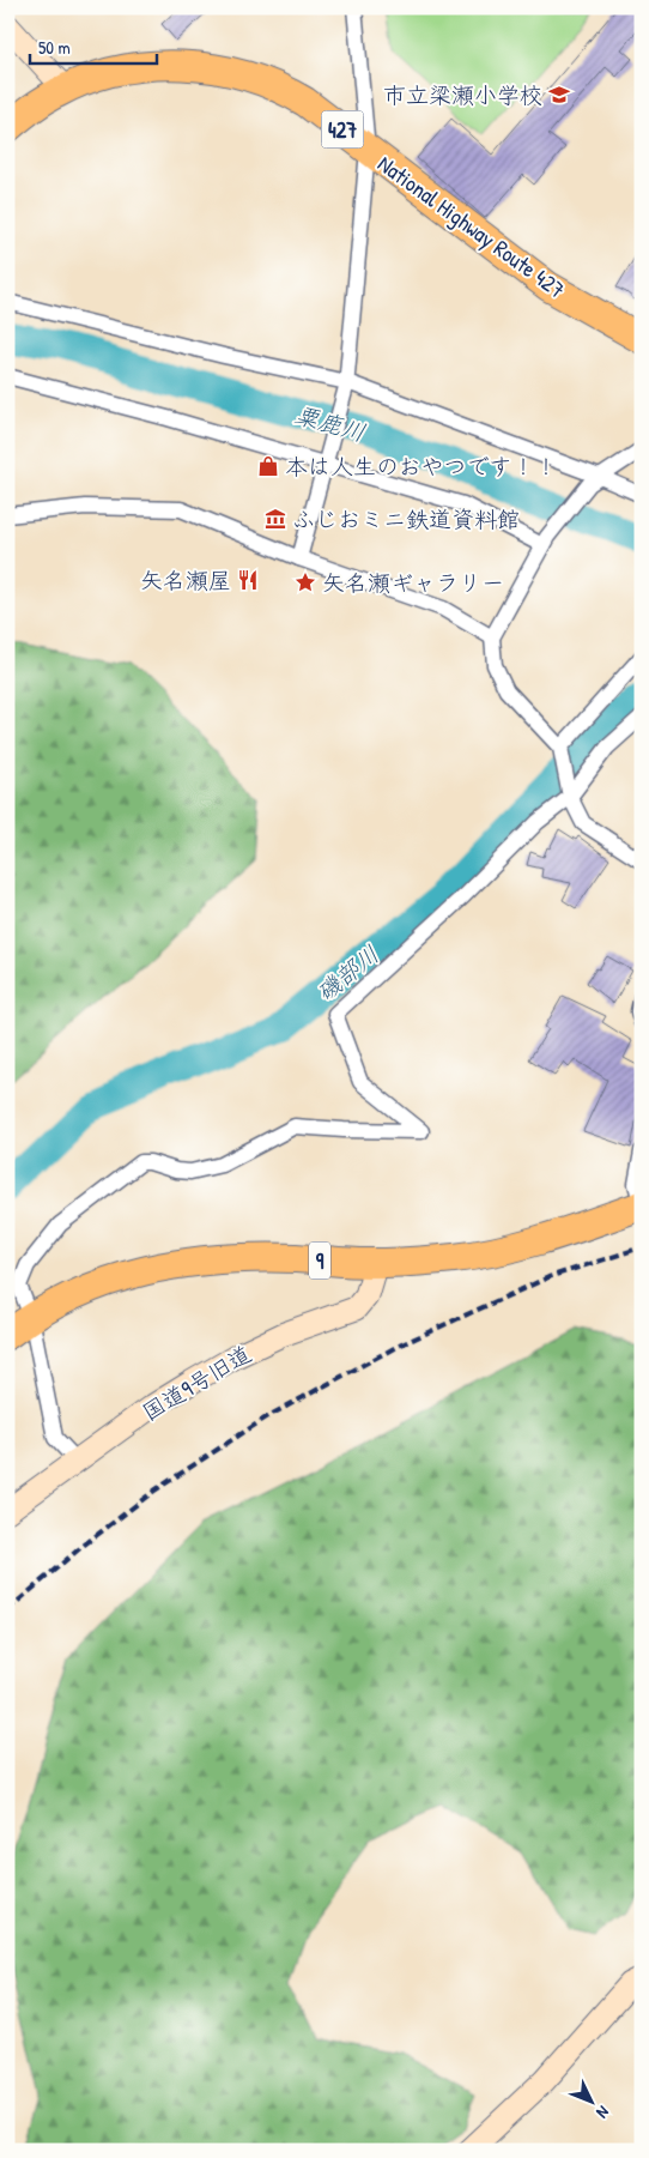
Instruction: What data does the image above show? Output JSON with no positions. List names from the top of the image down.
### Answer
{
  "streets": {
    "highway": ["427", "National Highway Route 427", "9"],
    "street": ["国道9号旧道"]
  },
  "crossings": [
    ["9", "国道9号旧道"]
  ],
  "water": ["粟鹿川", "磯部川"],
  "places": {
    "school or university": ["市立梁瀬小学校"],
    "shop": ["本は人生のおやつです！！"],
    "museum": ["ふじおミニ鉄道資料館"],
    "restaurant": ["矢名瀬屋"],
    "place": ["矢名瀬ギャラリー"]
  },
  "scale_bar": "50 m",
  "north": "bottom right"
}
